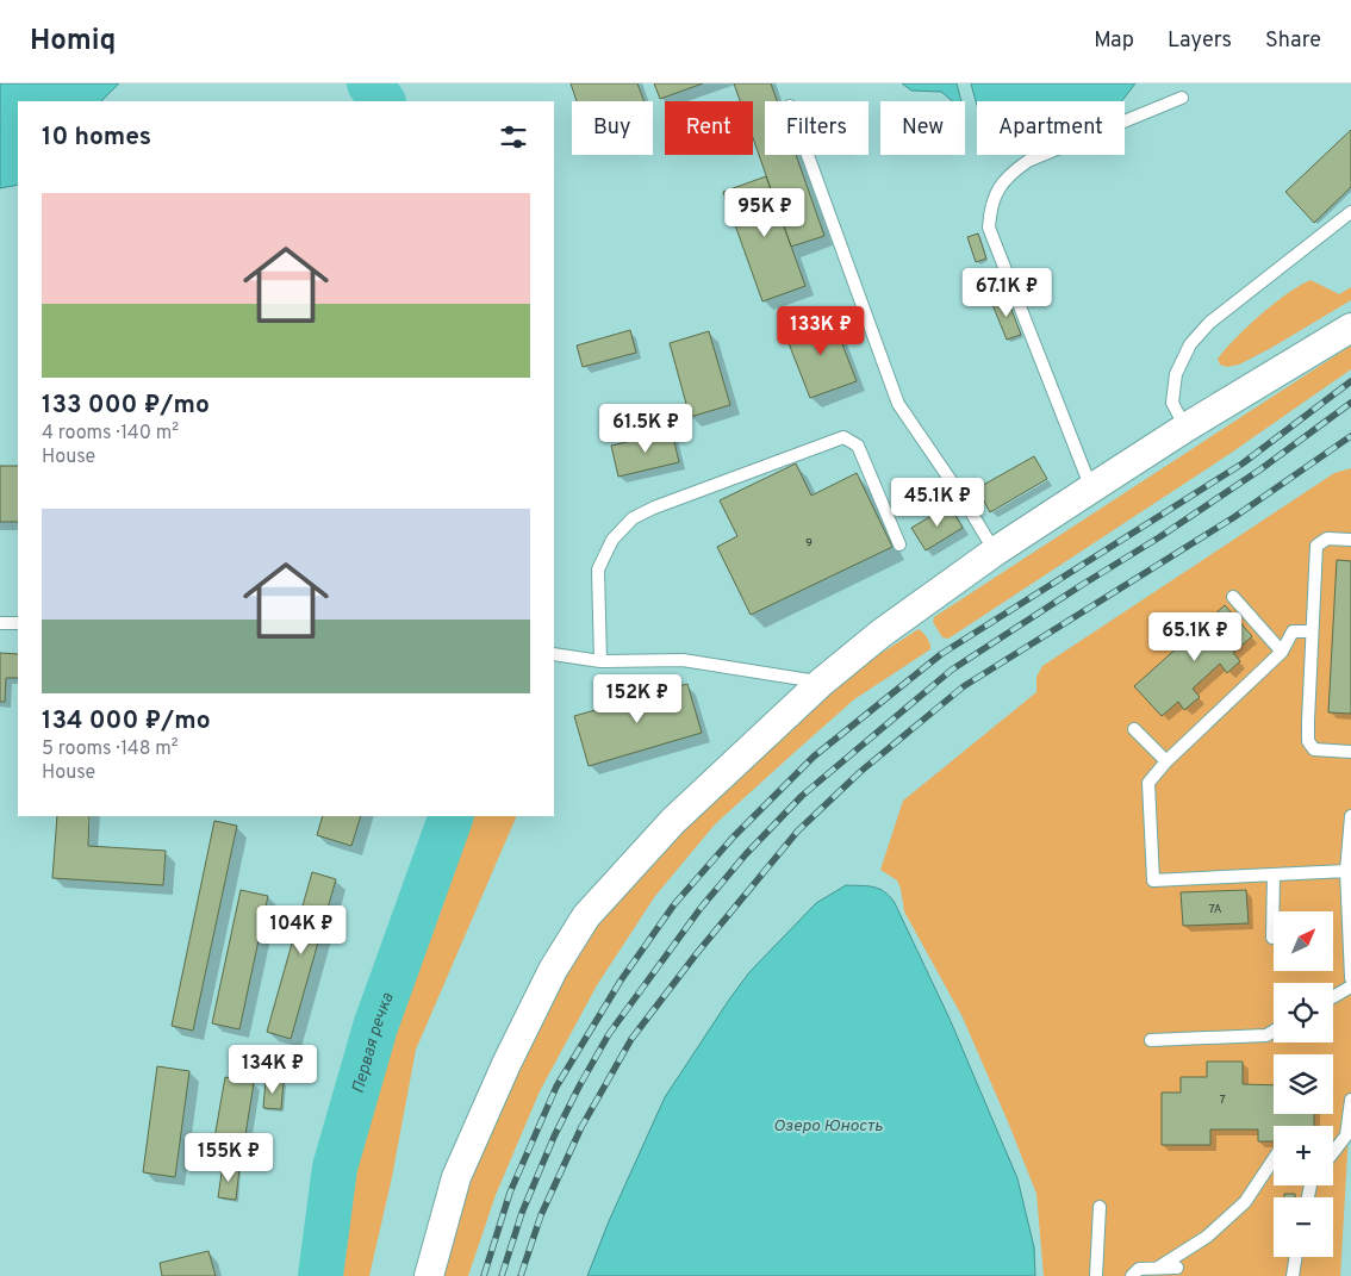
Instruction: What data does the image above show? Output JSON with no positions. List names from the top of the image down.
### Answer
{
  "water": ["Первая речка", "Озеро Юность"],
  "house_numbers": ["9", "7А", "7"],
  "north": "top right",
  "page": {
    "header": "Homiq",
    "nav": ["Map", "Layers", "Share"],
    "chip": [
      "Buy",
      "Rent",
      "Filters",
      "New",
      "Apartment"
    ],
    "heading": "10 homes",
    "list": [
      {
        "name": "133 000 ₽/mo",
        "note": "4 rooms · 140 m² · House"
      },
      {
        "name": "134 000 ₽/mo",
        "note": "5 rooms · 148 m² · House"
      }
    ],
    "price": [
      "95K ₽",
      "67.1K ₽",
      "133K ₽",
      "61.5K ₽",
      "45.1K ₽",
      "65.1K ₽",
      "152K ₽",
      "104K ₽",
      "134K ₽",
      "155K ₽"
    ],
    "map_buttons": ["+", "−"]
  }
}
